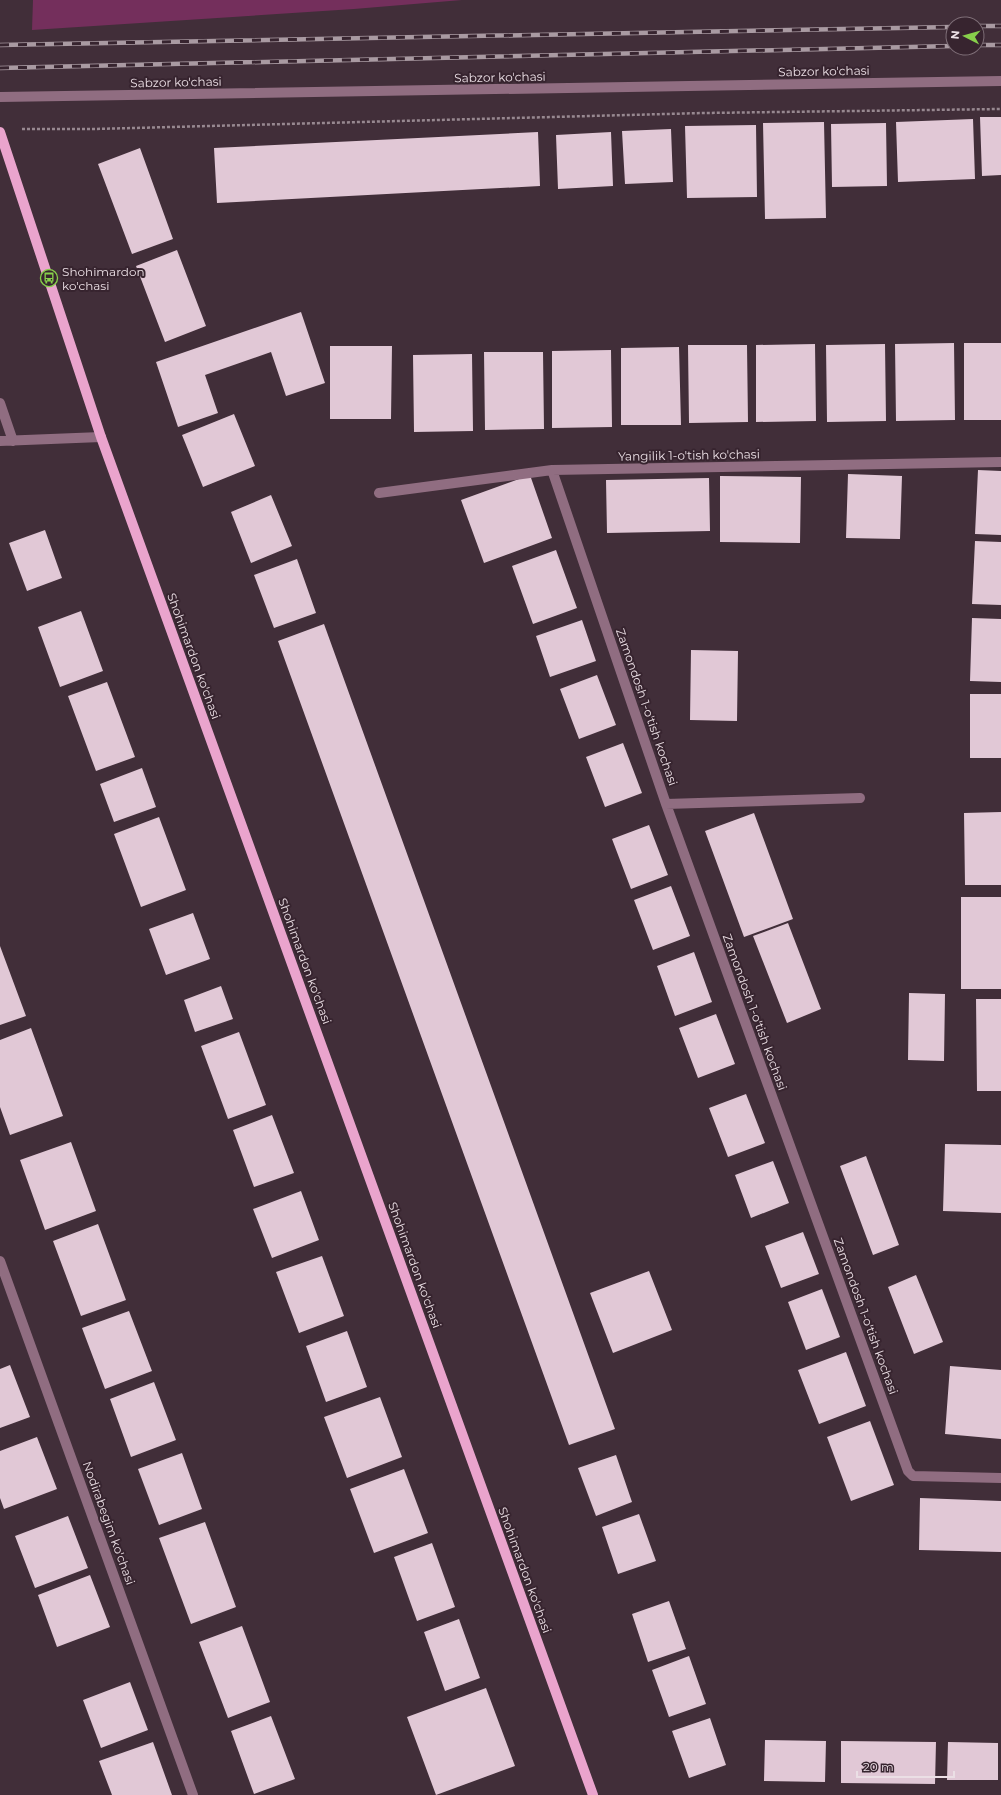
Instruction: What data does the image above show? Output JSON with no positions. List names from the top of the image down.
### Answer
{
  "streets": {
    "main road": ["Shohimardon ko'chasi"],
    "street": [
      "Sabzor ko'chasi",
      "Yangilik 1-o'tish ko'chasi",
      "Zamondosh 1-o'tish kochasi",
      "Nodirabegim ko'chasi"
    ]
  },
  "crossings": [
    ["Yangilik 1-o'tish ko'chasi", "Zamondosh 1-o'tish kochasi"]
  ],
  "places": {
    "bus stop": ["Shohimardon ko'chasi"]
  },
  "scale_bar": "20 m",
  "north": "left"
}
